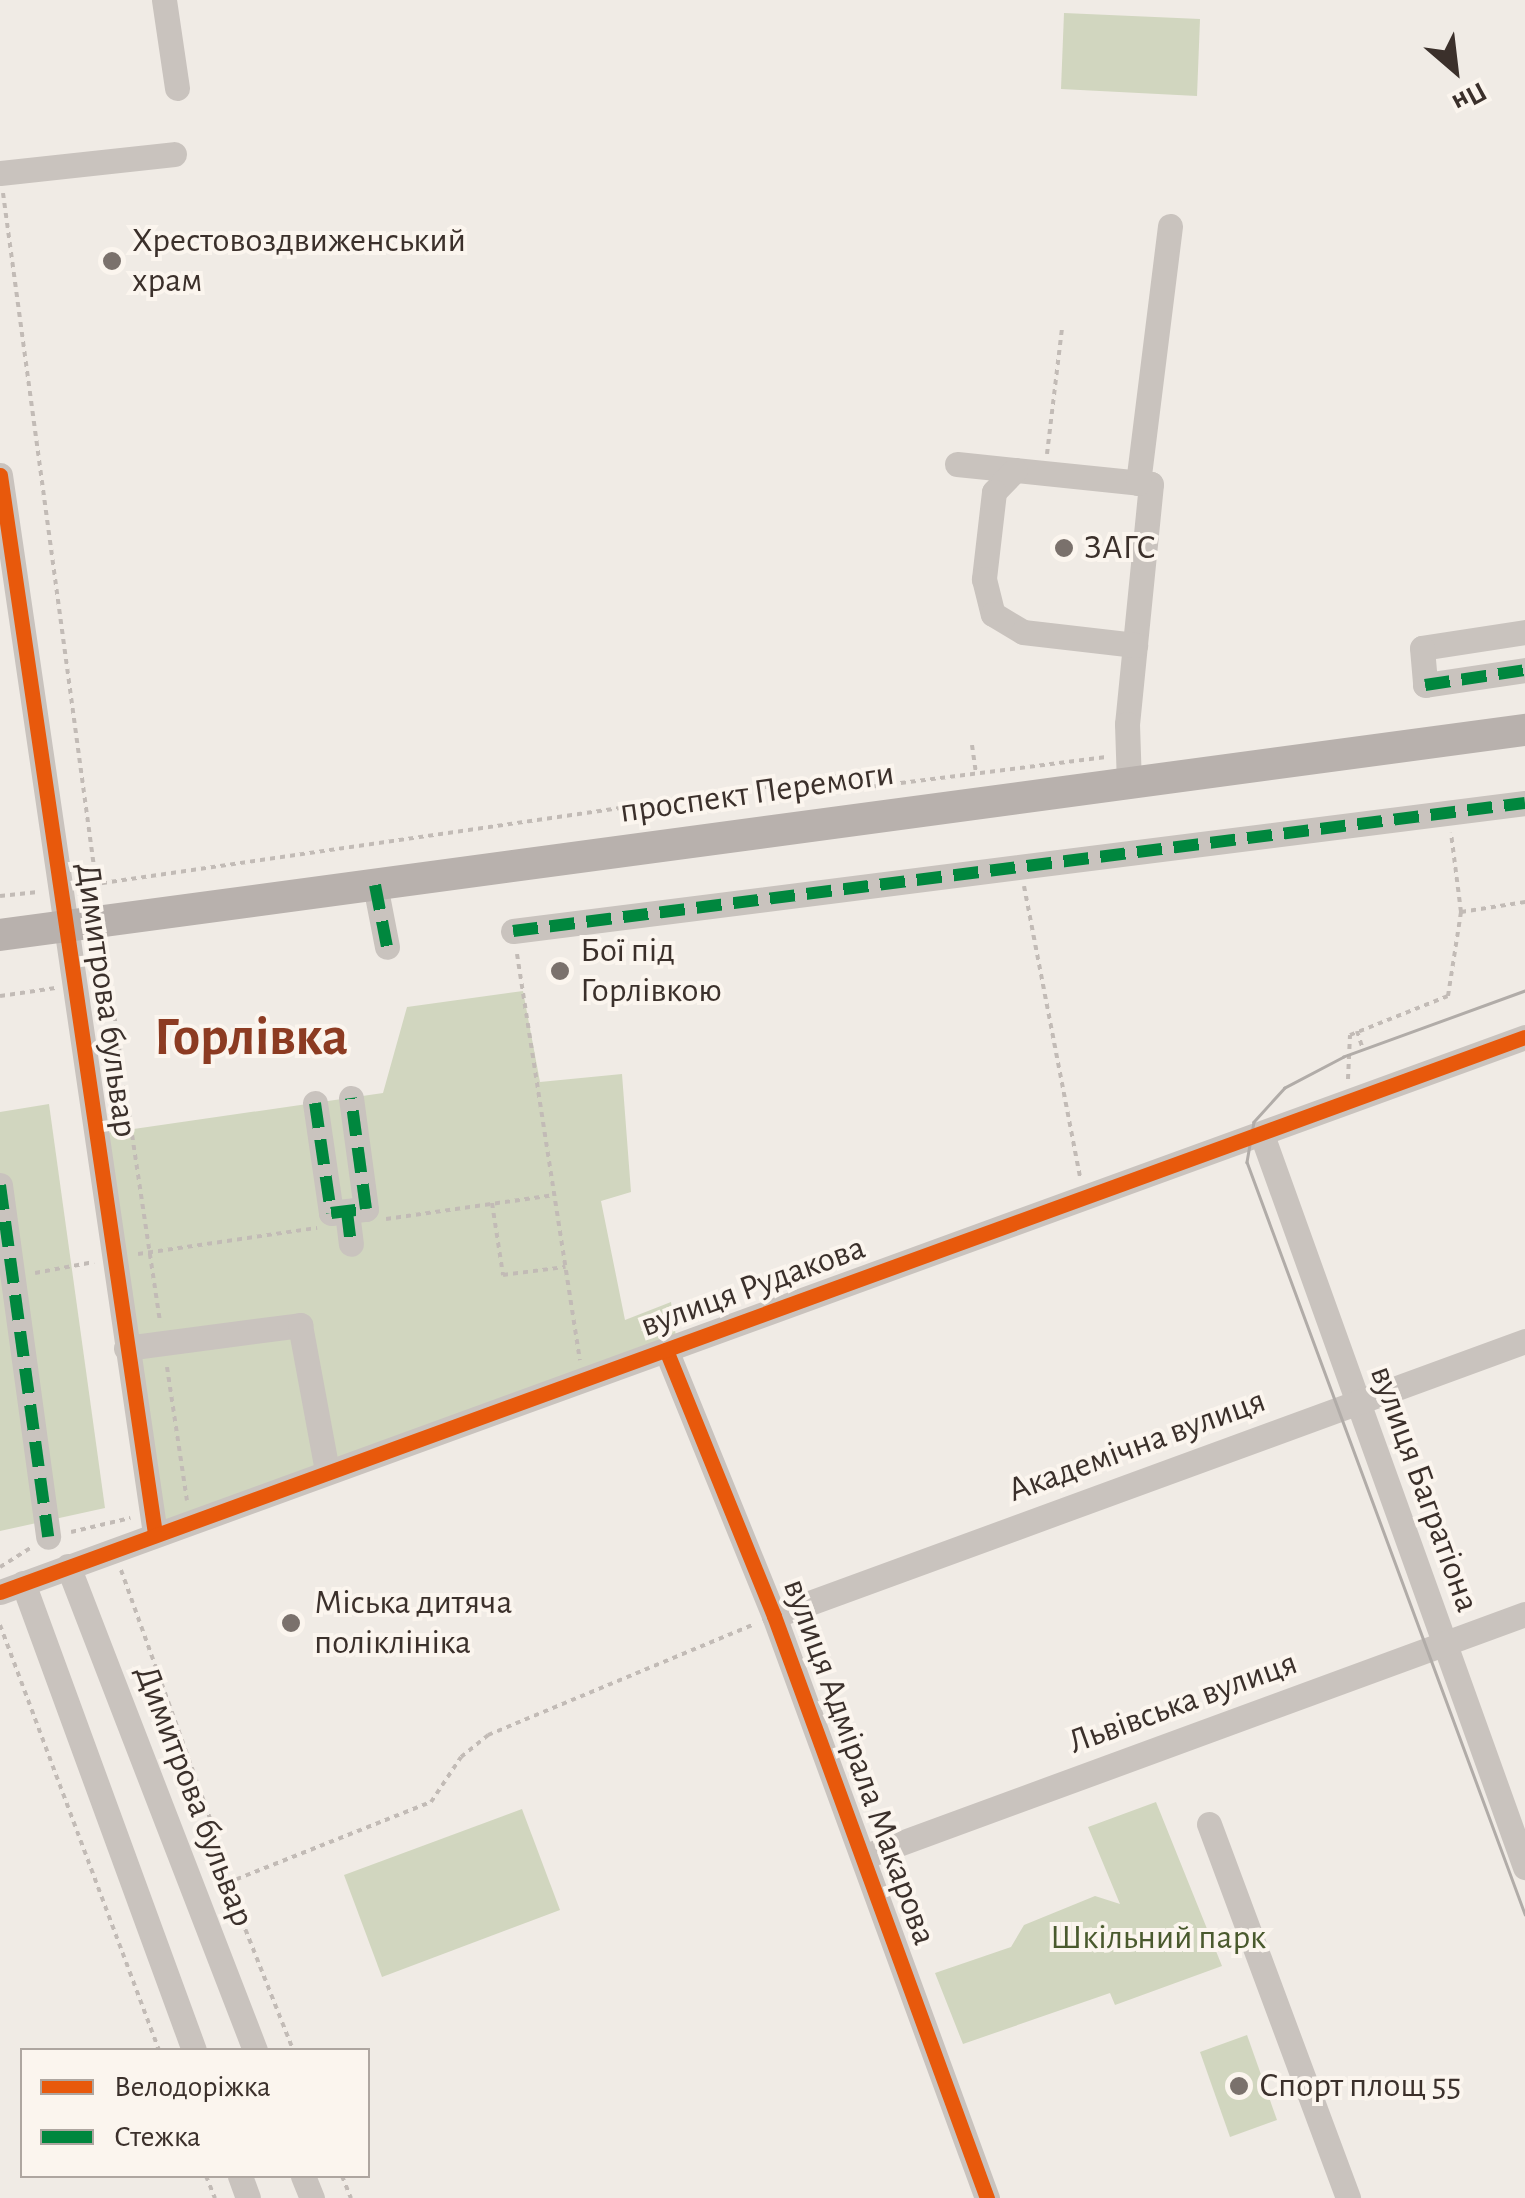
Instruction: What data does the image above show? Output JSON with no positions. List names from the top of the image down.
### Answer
{
  "streets": {
    "main road": ["проспект Перемоги"],
    "street": [
      "Димитрова бульвар",
      "вулиця Рудакова",
      "Академічна вулиця",
      "вулиця Багратіона",
      "Львівська вулиця",
      "вулиця Адмірала Макарова"
    ]
  },
  "crossings": [
    ["проспект Перемоги", "Димитрова бульвар"],
    ["Димитрова бульвар", "вулиця Рудакова"],
    ["вулиця Рудакова", "вулиця Багратіона"],
    ["вулиця Рудакова", "вулиця Адмірала Макарова"],
    ["Академічна вулиця", "вулиця Багратіона"],
    ["Академічна вулиця", "вулиця Адмірала Макарова"],
    ["вулиця Багратіона", "Львівська вулиця"],
    ["Львівська вулиця", "вулиця Адмірала Макарова"]
  ],
  "districts": ["Горлівка"],
  "parks": ["Шкільний парк"],
  "places": [
    "Хрестовоздвиженський храм",
    "ЗАГС",
    "Бої під Горлівкою",
    "Міська дитяча поліклініка",
    "Спорт площ 55"
  ],
  "legend": ["Велодоріжка", "Стежка"],
  "north": "bottom right"
}
